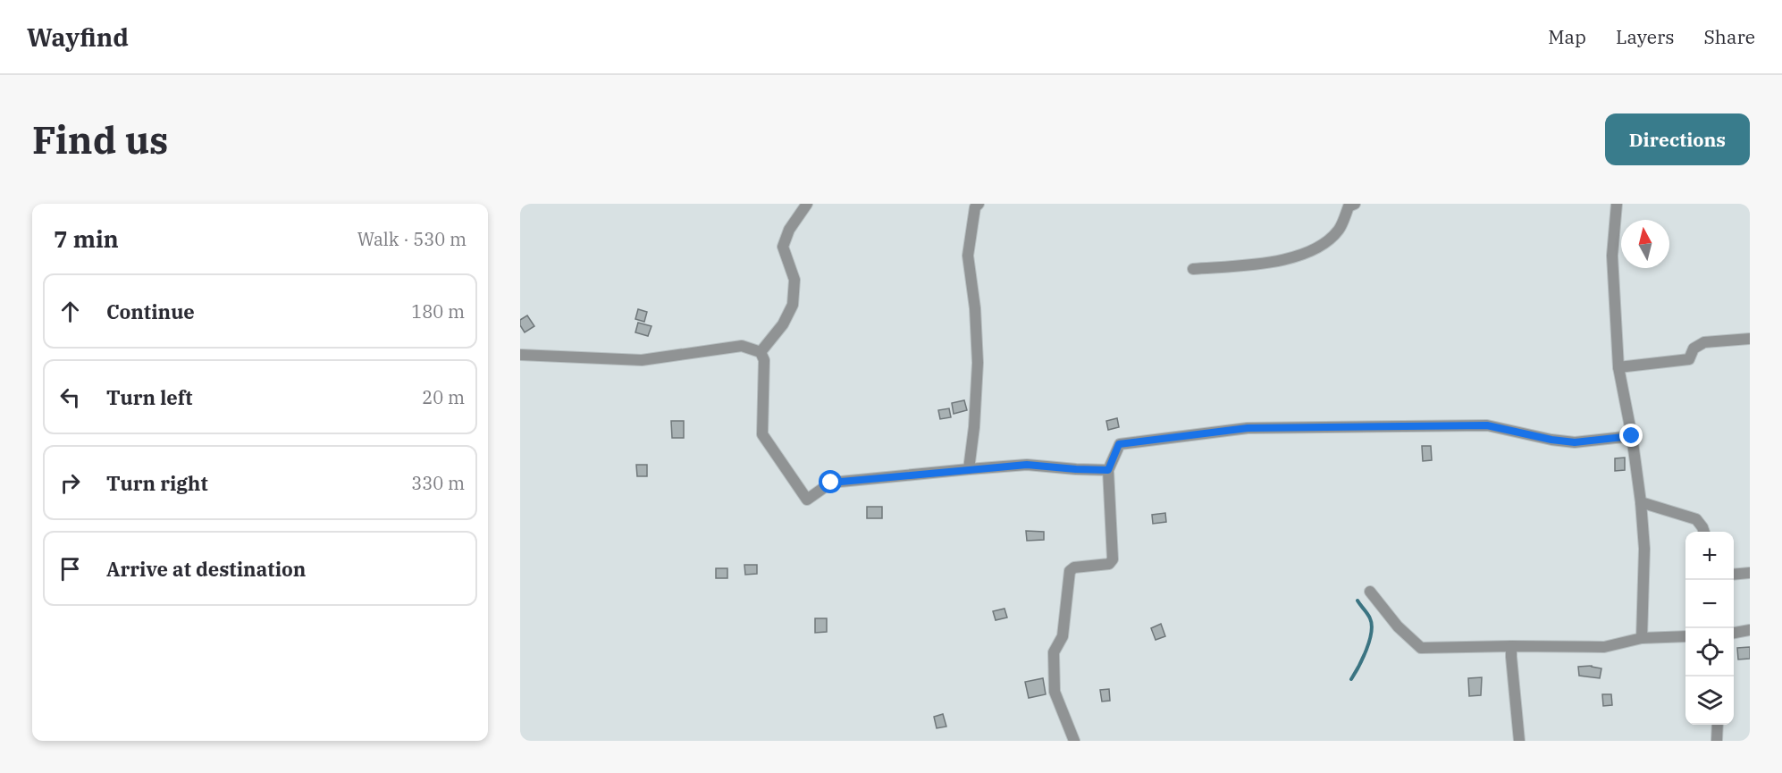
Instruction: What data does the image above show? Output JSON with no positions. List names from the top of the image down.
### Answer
{
  "north": "top",
  "page": {
    "header": "Wayfind",
    "nav": ["Map", "Layers", "Share"],
    "buttons": "Directions",
    "title": "Find us",
    "heading": ["7 min", "Walk · 530 m"],
    "list": [
      ["Continue", "180 m"],
      ["Turn left", "20 m"],
      ["Turn right", "330 m"],
      "Arrive at destination"
    ],
    "map_buttons": ["+", "−"]
  }
}
